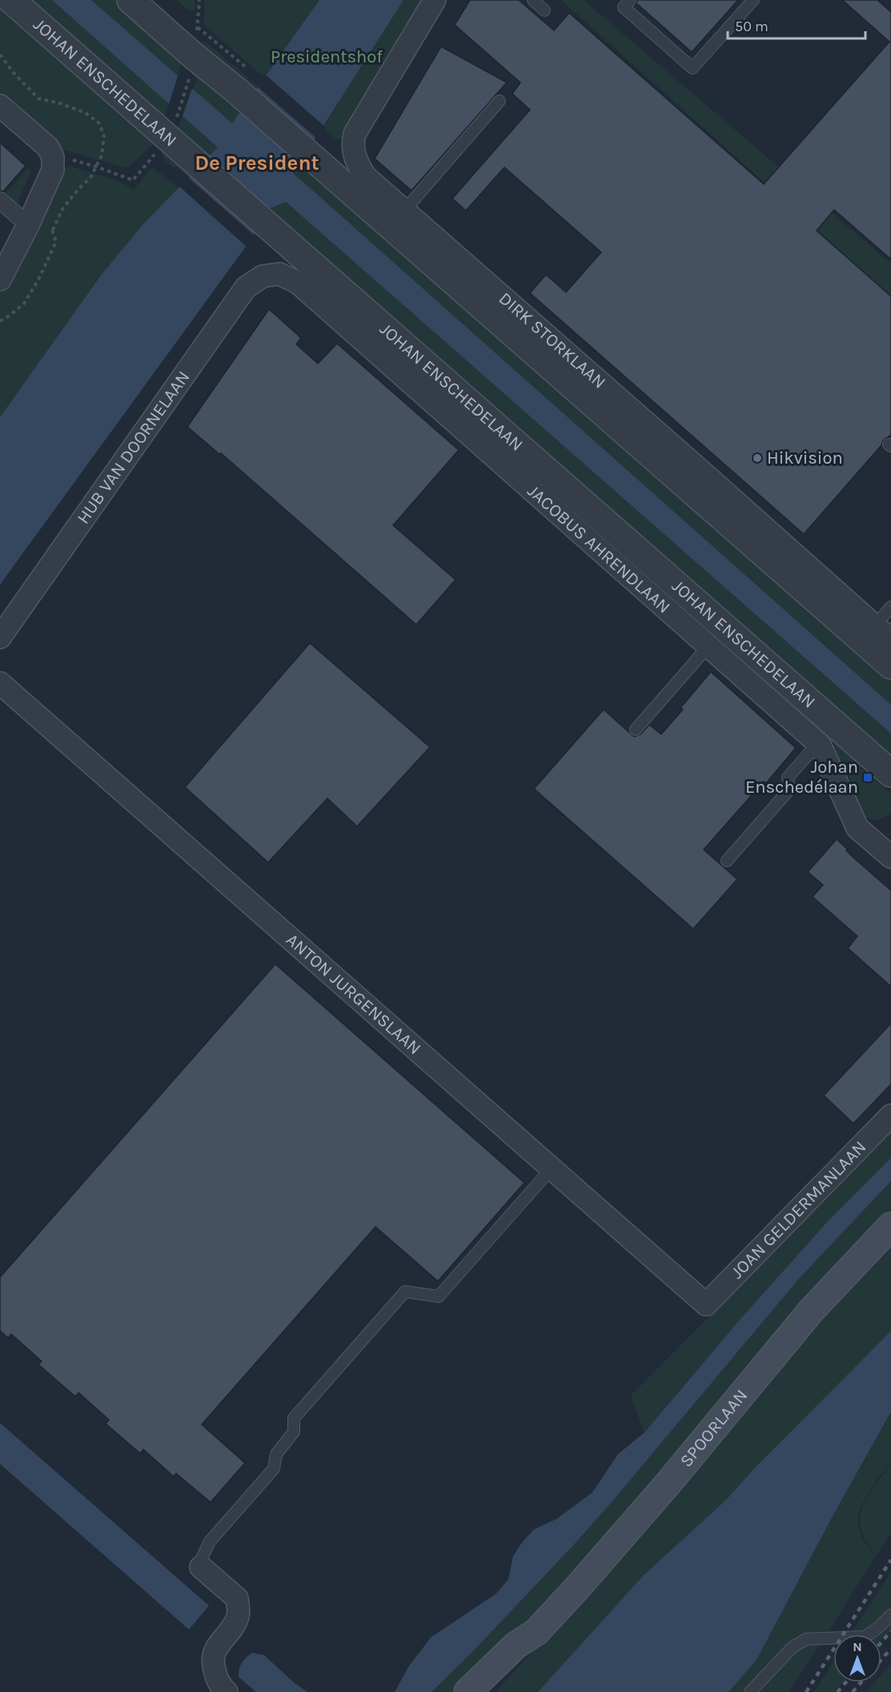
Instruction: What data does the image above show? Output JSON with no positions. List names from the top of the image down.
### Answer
{
  "streets": {
    "main road": ["SPOORLAAN"],
    "street": [
      "JOHAN ENSCHEDELAAN",
      "DIRK STORKLAAN",
      "HUB VAN DOORNELAAN",
      "JACOBUS AHRENDLAAN",
      "ANTON JURGENSLAAN",
      "JOAN GELDERMANLAAN"
    ]
  },
  "crossings": [
    ["HUB VAN DOORNELAAN", "JACOBUS AHRENDLAAN"],
    ["ANTON JURGENSLAAN", "JOAN GELDERMANLAAN"]
  ],
  "districts": ["De President"],
  "parks": ["Presidentshof"],
  "places": {
    "other": ["Hikvision"],
    "transit": ["Johan Enschedélaan"]
  },
  "scale_bar": "50 m",
  "north": "top"
}
